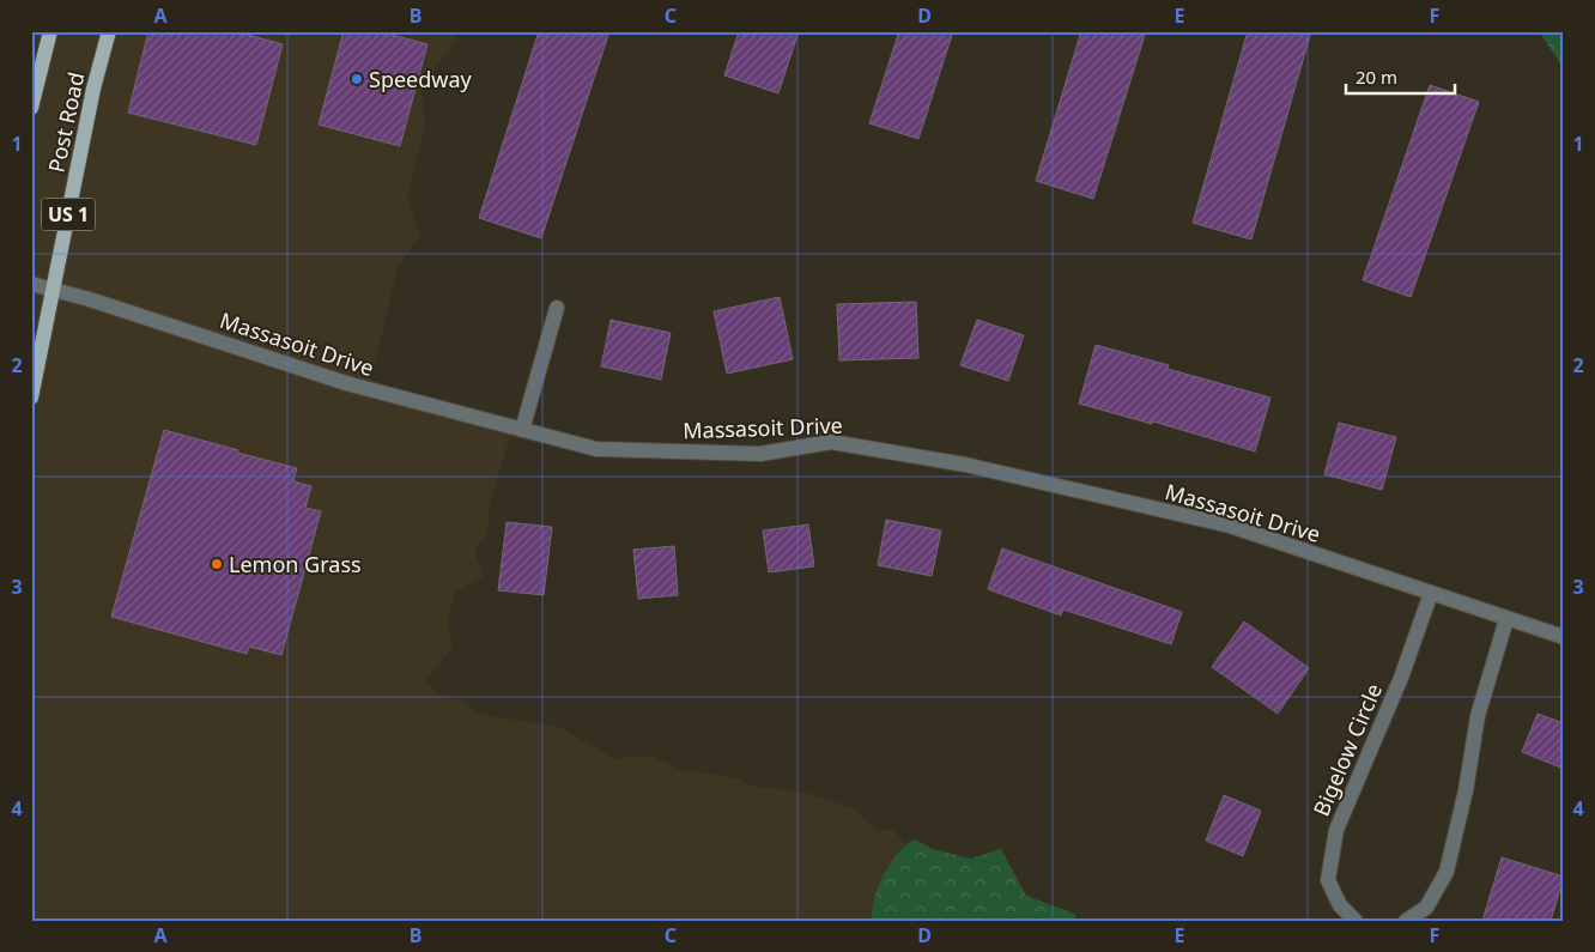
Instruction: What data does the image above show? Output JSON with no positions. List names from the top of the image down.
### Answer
{
  "streets": {
    "main road": ["Post Road", "US 1"],
    "street": ["Massasoit Drive", "Bigelow Circle"]
  },
  "crossings": [
    ["Post Road", "Massasoit Drive"],
    ["Massasoit Drive", "Bigelow Circle"]
  ],
  "places": ["Speedway", "Lemon Grass"],
  "scale_bar": "20 m",
  "grid": {
    "columns": [
      "A",
      "B",
      "C",
      "D",
      "E",
      "F"
    ],
    "rows": [
      "1",
      "2",
      "3",
      "4"
    ]
  }
}
